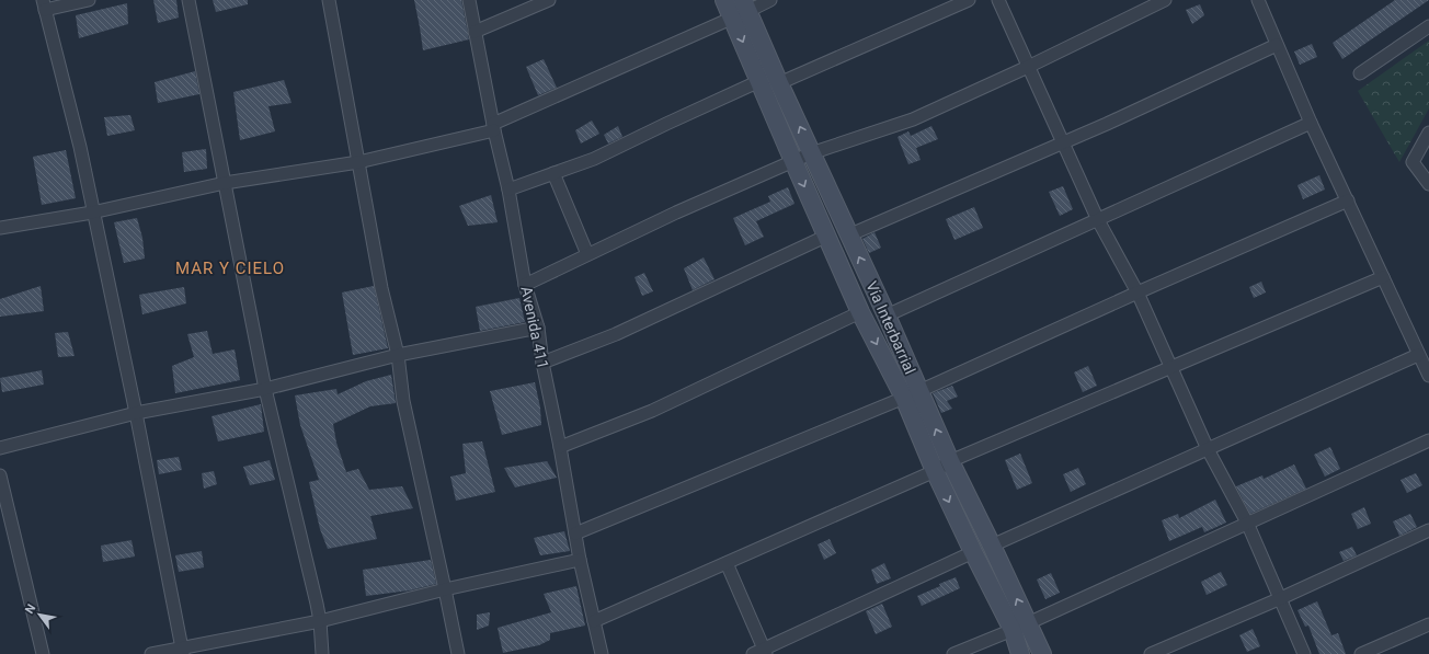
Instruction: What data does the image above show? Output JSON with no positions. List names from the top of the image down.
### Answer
{
  "streets": {
    "main road": ["Vía Interbarrial"],
    "street": ["Avenida 411"]
  },
  "districts": ["MAR Y CIELO"],
  "north": "top left"
}
